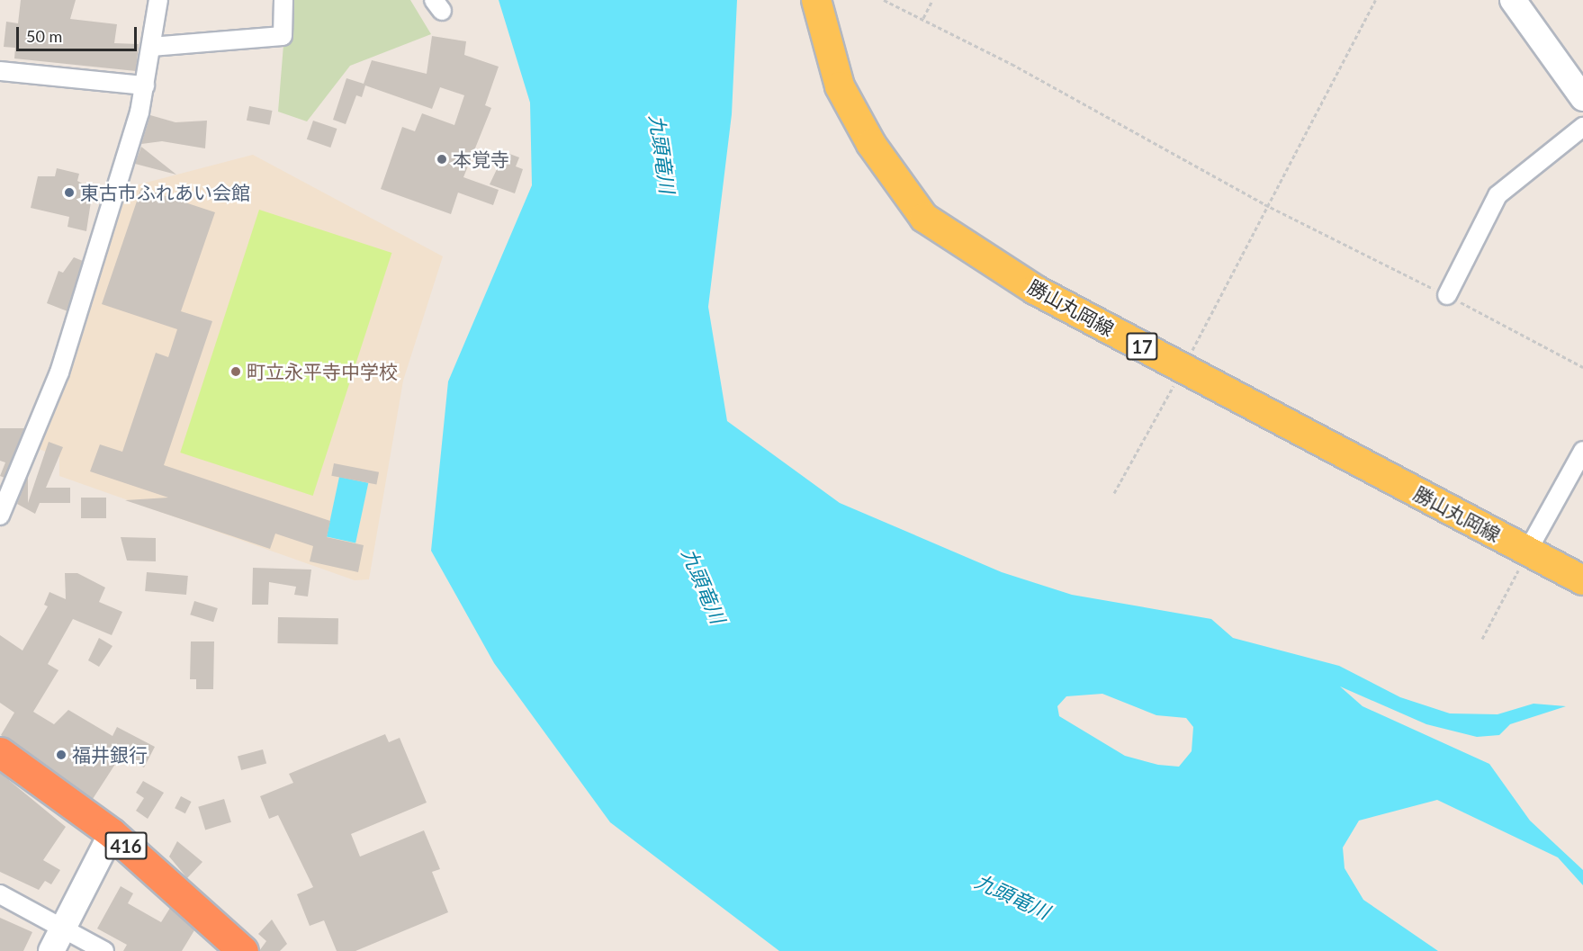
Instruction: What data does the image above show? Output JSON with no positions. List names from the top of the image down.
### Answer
{
  "streets": {
    "highway": ["416"],
    "main road": ["勝山丸岡線", "17"]
  },
  "water": ["九頭竜川"],
  "places": [
    "本覚寺",
    "東古市ふれあい会館",
    "町立永平寺中学校",
    "福井銀行"
  ],
  "scale_bar": "50 m"
}
